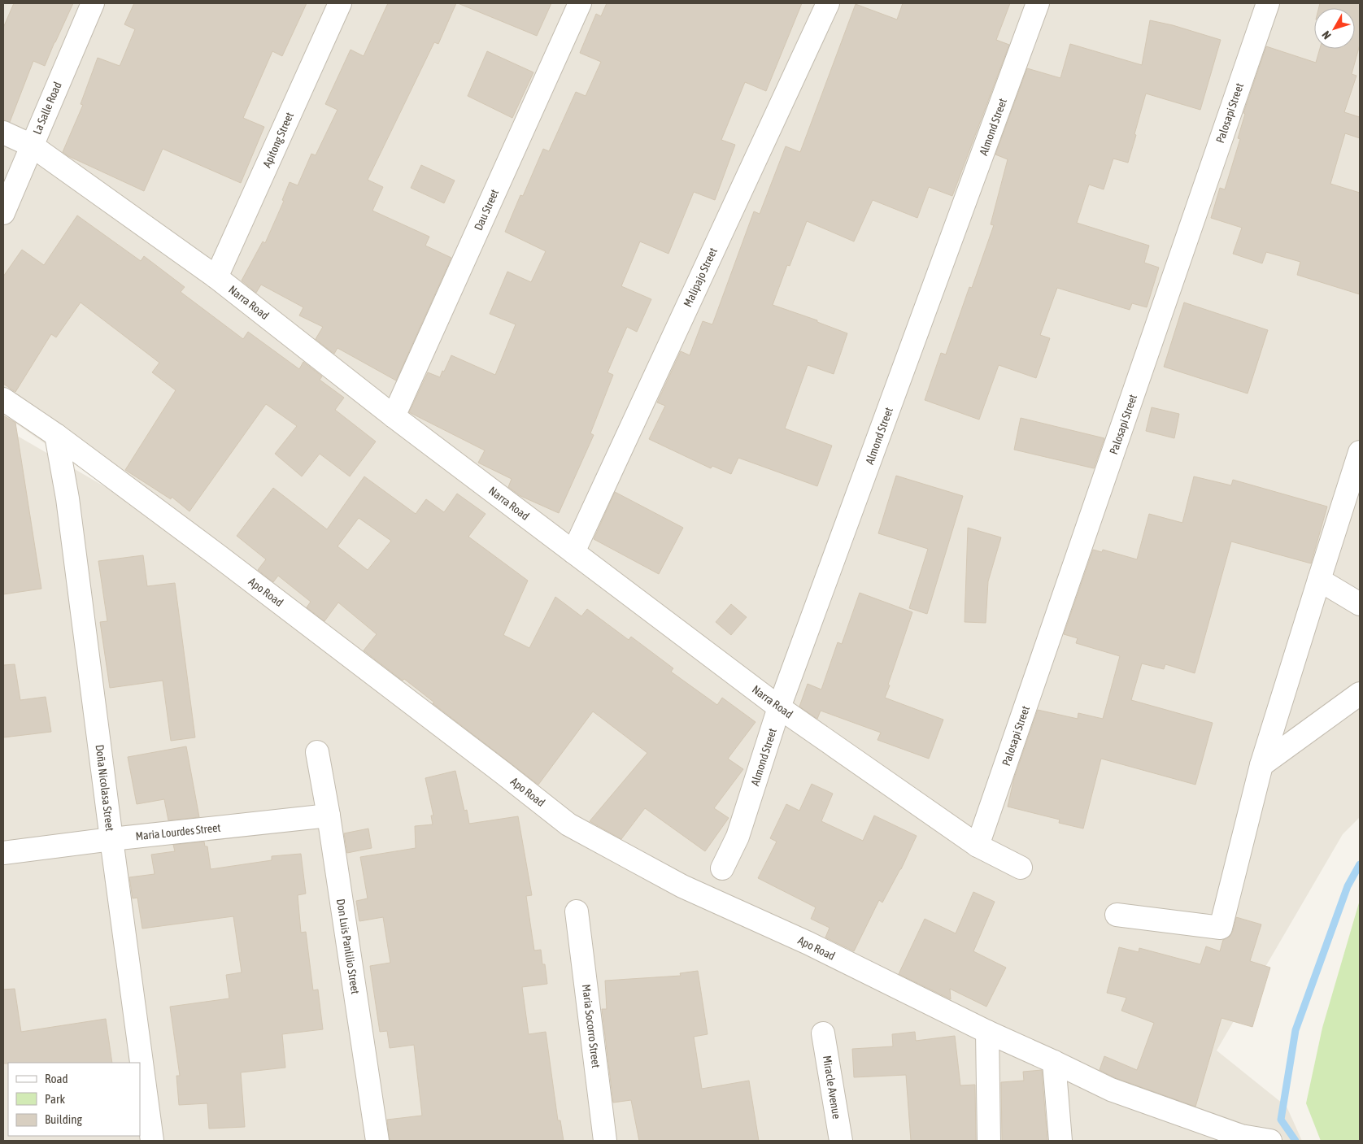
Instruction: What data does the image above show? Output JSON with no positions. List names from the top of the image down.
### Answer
{
  "streets": {
    "street": [
      "La Salle Road",
      "Palosapi Street",
      "Almond Street",
      "Apitong Street",
      "Dau Street",
      "Malipajo Street",
      "Narra Road",
      "Apo Road",
      "Doña Nicolasa Street",
      "Maria Lourdes Street",
      "Don Luis Panlilio Street",
      "Maria Socorro Street",
      "Miracle Avenue"
    ]
  },
  "crossings": [
    ["La Salle Road", "Narra Road"],
    ["Palosapi Street", "Narra Road"],
    ["Almond Street", "Narra Road"],
    ["Apitong Street", "Narra Road"],
    ["Dau Street", "Narra Road"],
    ["Malipajo Street", "Narra Road"],
    ["Apo Road", "Doña Nicolasa Street"],
    ["Doña Nicolasa Street", "Maria Lourdes Street"],
    ["Maria Lourdes Street", "Don Luis Panlilio Street"]
  ],
  "legend": ["Road", "Park", "Building"],
  "north": "bottom left"
}
